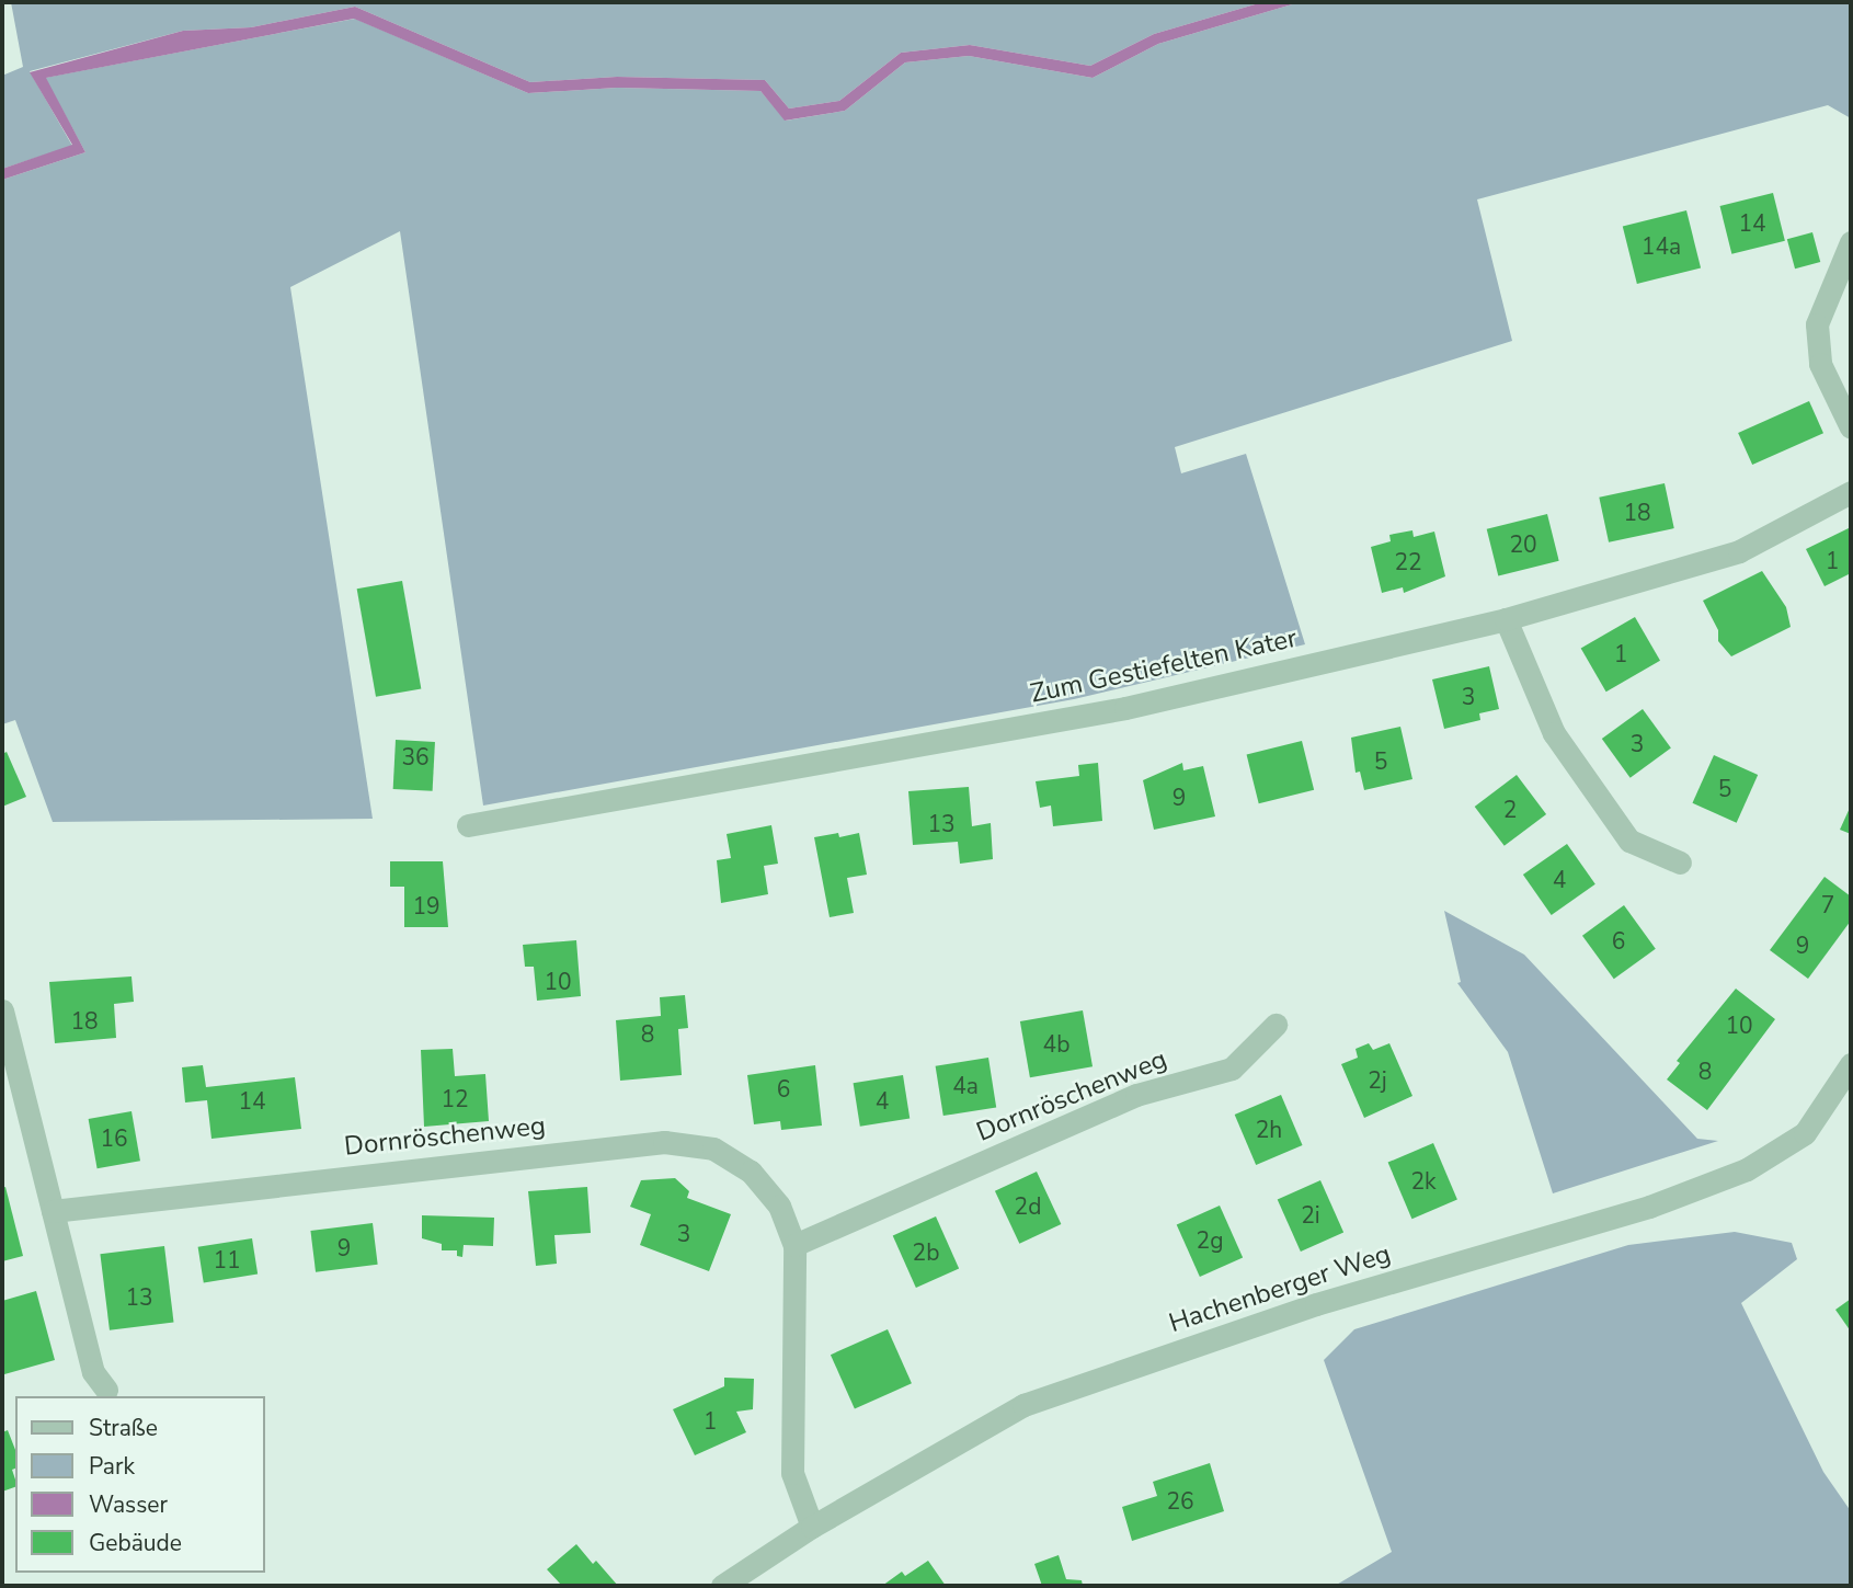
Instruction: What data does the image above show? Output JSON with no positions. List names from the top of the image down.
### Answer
{
  "streets": {
    "street": ["Zum Gestiefelten Kater", "Dornröschenweg", "Hachenberger Weg"]
  },
  "crossings": [
    ["Dornröschenweg", "Hachenberger Weg"]
  ],
  "house_numbers": [
    "14",
    "14a",
    "18",
    "20",
    "1",
    "22",
    "1",
    "3",
    "3",
    "36",
    "5",
    "5",
    "9",
    "2",
    "13",
    "4",
    "7",
    "19",
    "6",
    "9",
    "10",
    "18",
    "10",
    "8",
    "4b",
    "8",
    "2j",
    "4a",
    "6",
    "12",
    "14",
    "4",
    "2h",
    "16",
    "2k",
    "2d",
    "2i",
    "3",
    "2g",
    "9",
    "2b",
    "11",
    "13",
    "1",
    "26"
  ],
  "legend": [
    "Straße",
    "Park",
    "Wasser",
    "Gebäude"
  ]
}
